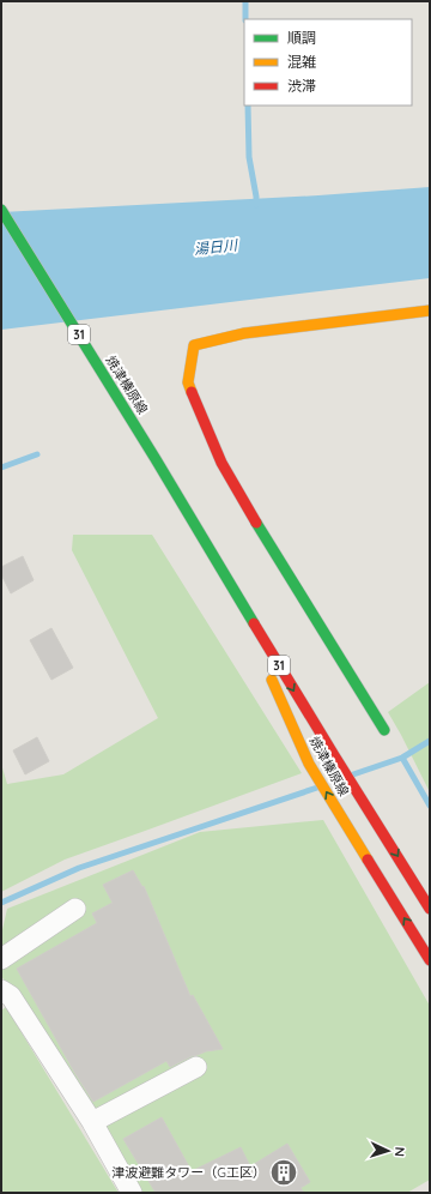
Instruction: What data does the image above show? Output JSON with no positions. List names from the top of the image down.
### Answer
{
  "streets": {
    "main road": ["31", "焼津榛原線"]
  },
  "water": ["湯日川"],
  "places": {
    "building": ["津波避難タワー（G工区）"]
  },
  "legend": ["順調", "混雑", "渋滞"],
  "north": "right"
}
